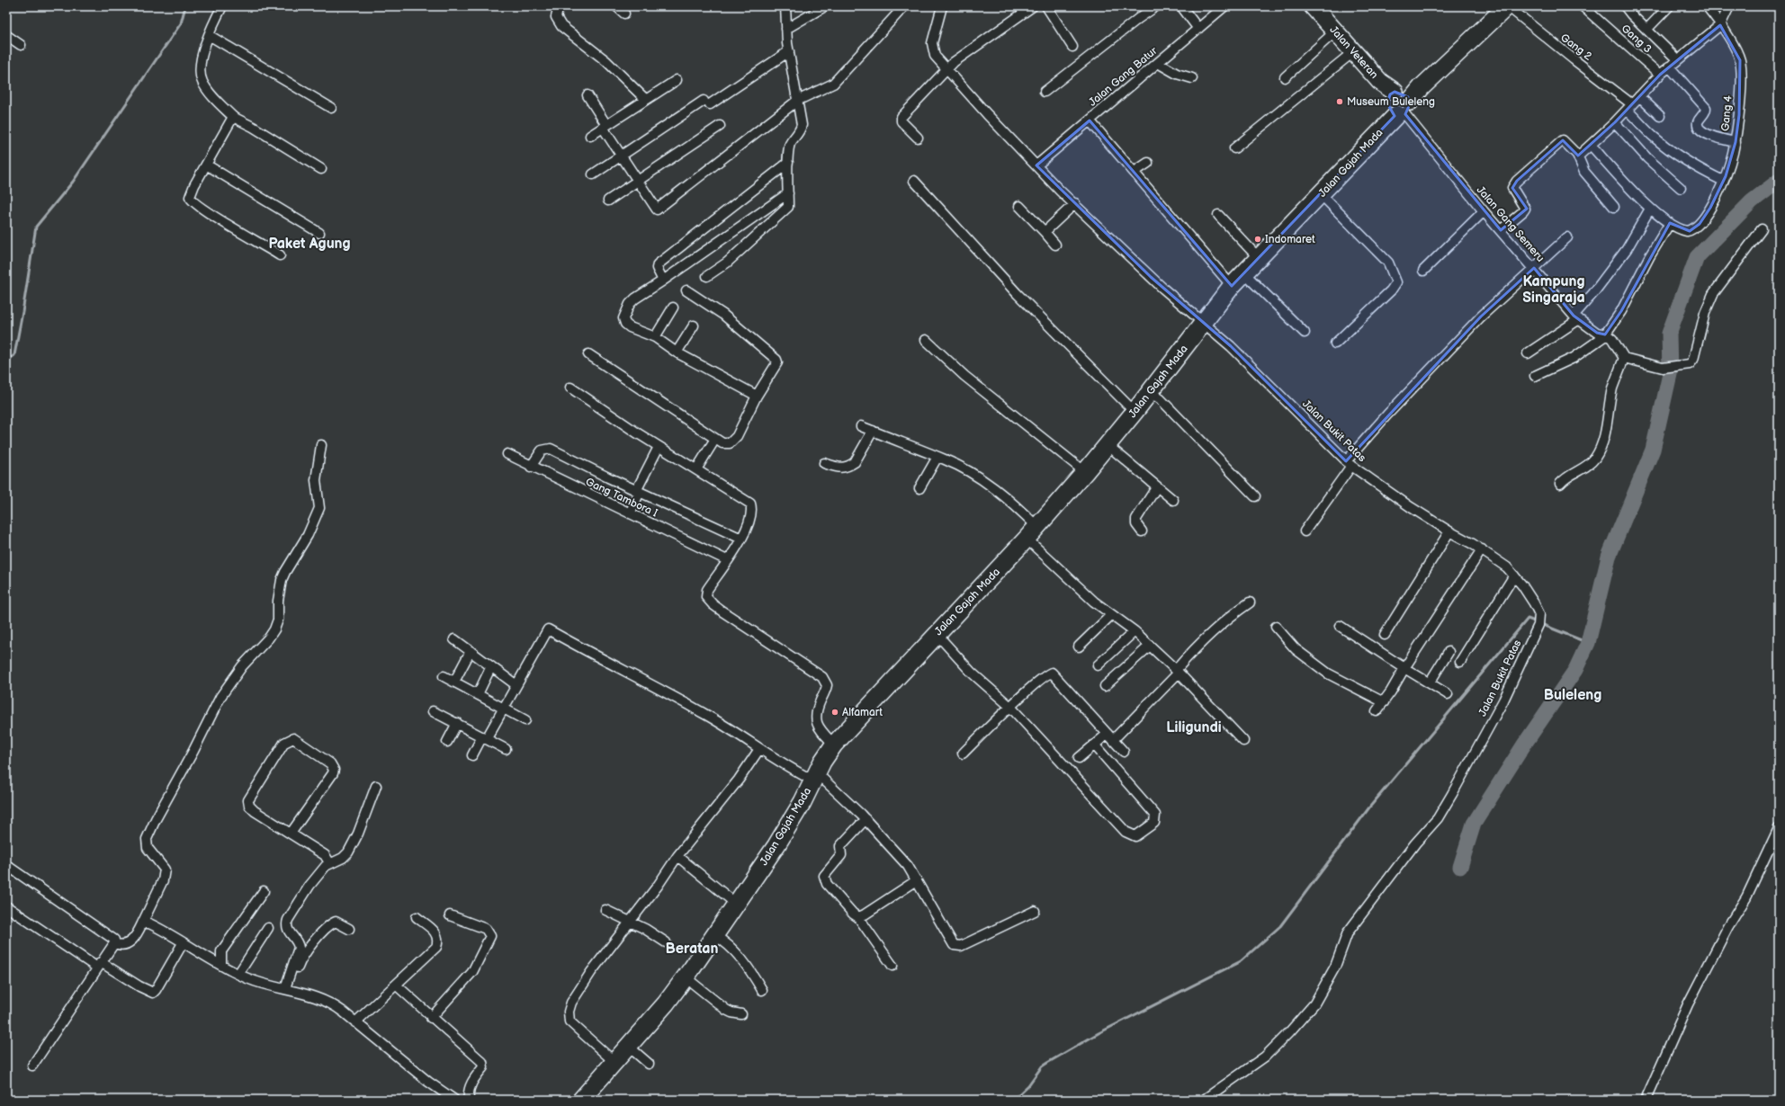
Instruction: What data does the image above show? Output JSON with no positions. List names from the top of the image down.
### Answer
{
  "streets": {
    "highway": ["Jalan Veteran", "Jalan Gajah Mada"],
    "street": [
      "Gang 3",
      "Gang 2",
      "Jalan Gang Batur",
      "Gang 4",
      "Jalan Gang Semeru",
      "Jalan Bukit Patas",
      "Gang Tambora I"
    ]
  },
  "crossings": [
    ["Gang 2", "Gang 4"],
    ["Gang 2", "Jalan Gajah Mada"],
    ["Jalan Veteran", "Jalan Gajah Mada"],
    ["Jalan Veteran", "Jalan Gang Semeru"],
    ["Jalan Gajah Mada", "Jalan Gang Semeru"],
    ["Jalan Gajah Mada", "Jalan Bukit Patas"]
  ],
  "districts": [
    "Paket Agung",
    "Kampung Singaraja",
    "Buleleng",
    "Liligundi",
    "Beratan"
  ],
  "places": ["Museum Buleleng", "Indomaret", "Alfamart"]
}
